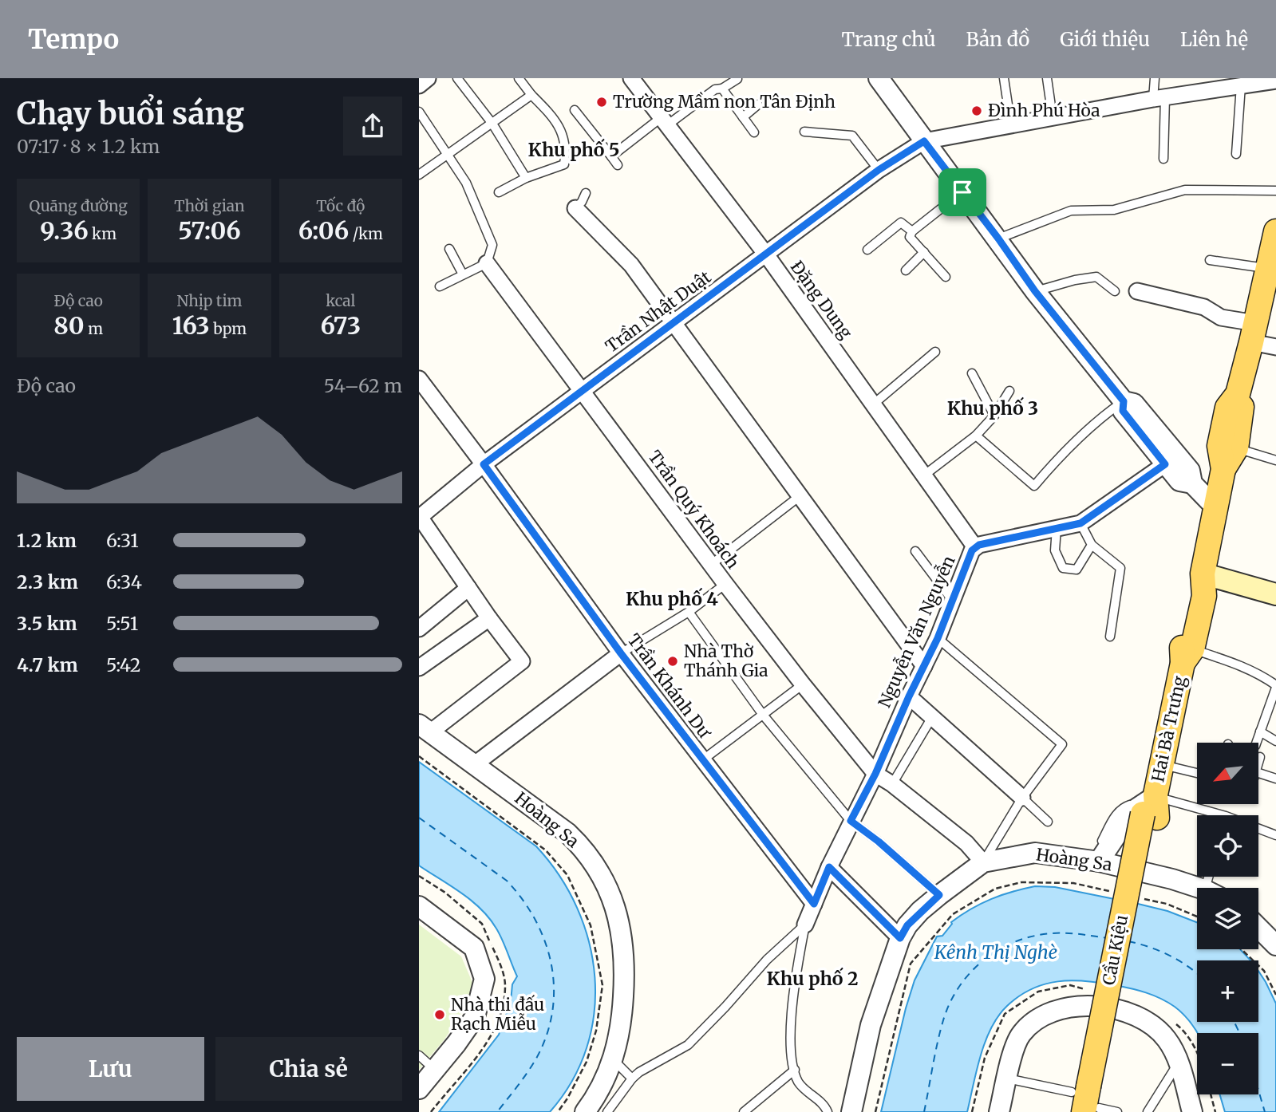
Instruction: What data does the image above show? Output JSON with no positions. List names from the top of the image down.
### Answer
{
  "streets": {
    "main road": ["Hai Bà Trưng", "Cầu Kiệu"],
    "street": [
      "Đặng Dung",
      "Trần Nhật Duật",
      "Trần Quý Khoách",
      "Nguyễn Văn Nguyễn",
      "Trần Khánh Dư",
      "Hoàng Sa"
    ]
  },
  "crossings": [
    ["Đặng Dung", "Trần Nhật Duật"],
    ["Đặng Dung", "Nguyễn Văn Nguyễn"],
    ["Trần Nhật Duật", "Trần Quý Khoách"],
    ["Trần Nhật Duật", "Trần Khánh Dư"],
    ["Trần Quý Khoách", "Nguyễn Văn Nguyễn"],
    ["Trần Quý Khoách", "Hoàng Sa"],
    ["Nguyễn Văn Nguyễn", "Trần Khánh Dư"],
    ["Hai Bà Trưng", "Cầu Kiệu"]
  ],
  "districts": [
    "Khu phố 5",
    "Khu phố 3",
    "Khu phố 4",
    "Khu phố 2"
  ],
  "water": ["Kênh Thị Nghè"],
  "places": [
    "Trường Mầm non Tân Định",
    "Đình Phú Hòa",
    "Nhà Thờ Thánh Gia",
    "Nhà thi đấu Rạch Miễu"
  ],
  "north": "bottom left",
  "page": {
    "header": "Tempo",
    "nav": [
      "Trang chủ",
      "Bản đồ",
      "Giới thiệu",
      "Liên hệ"
    ],
    "heading": ["Chạy buổi sáng", "07:17 · 8 × 1.2 km"],
    "stats": [
      ["Quãng đường", "9.36 km"],
      ["Thời gian", "57:06"],
      ["Tốc độ", "6:06 /km"],
      ["Độ cao", "80 m"],
      ["Nhịp tim", "163 bpm"],
      ["kcal", "673"]
    ],
    "chart": ["Độ cao", "54–62 m"],
    "list": [
      {
        "name": "1.2 km",
        "note": "6:31"
      },
      {
        "name": "2.3 km",
        "note": "6:34"
      },
      {
        "name": "3.5 km",
        "note": "5:51"
      },
      {
        "name": "4.7 km",
        "note": "5:42"
      }
    ],
    "map_buttons": ["+", "−"],
    "buttons": ["Lưu", "Chia sẻ"]
  }
}
